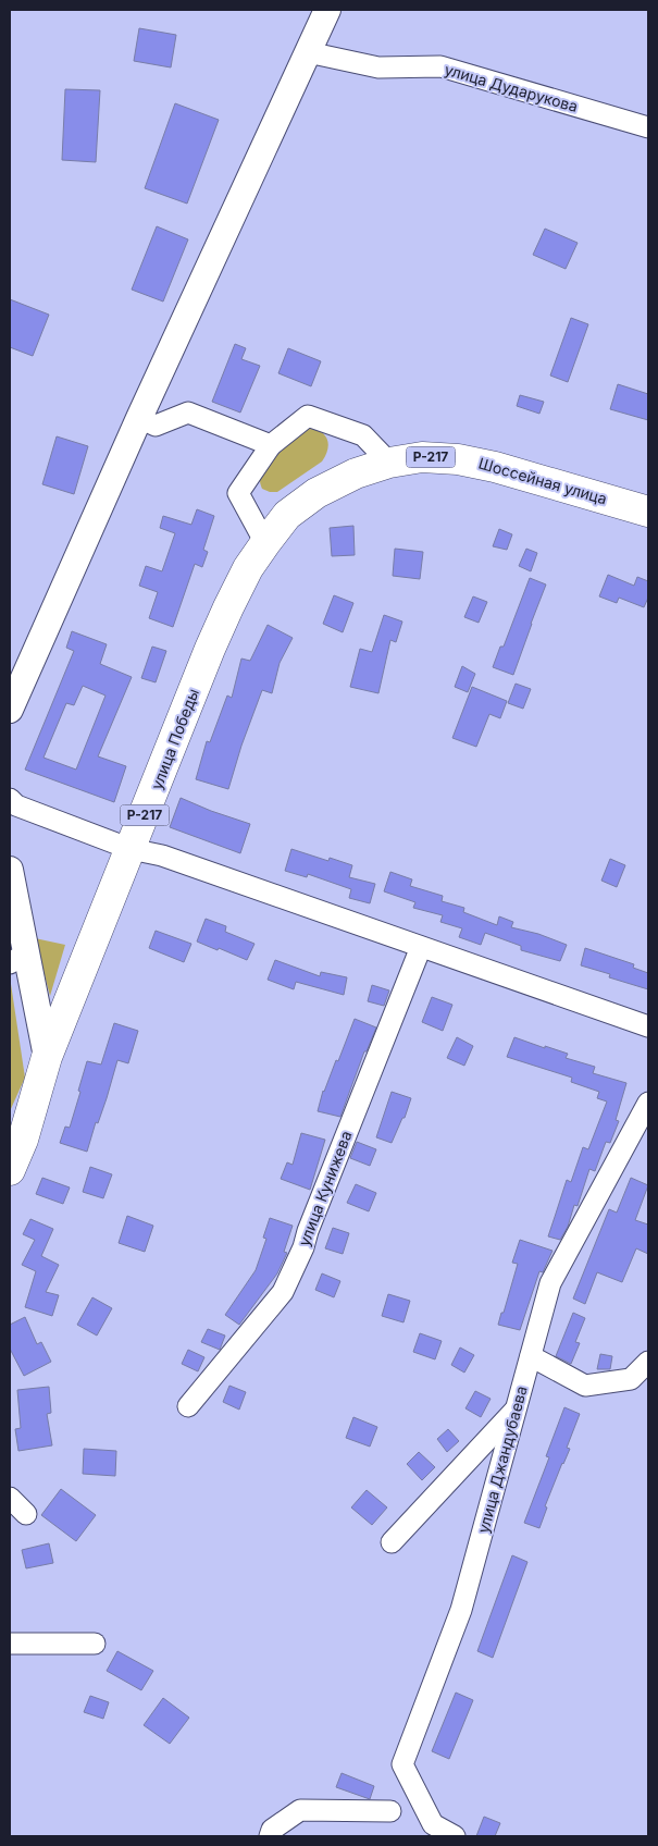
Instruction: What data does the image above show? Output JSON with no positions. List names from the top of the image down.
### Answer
{
  "streets": {
    "highway": ["Р-217", "Шоссейная улица", "улица Победы"],
    "street": ["улица Дударукова", "улица Кунижева", "улица Джандубаева"]
  },
  "crossings": [
    ["Шоссейная улица", "улица Победы"]
  ]
}
